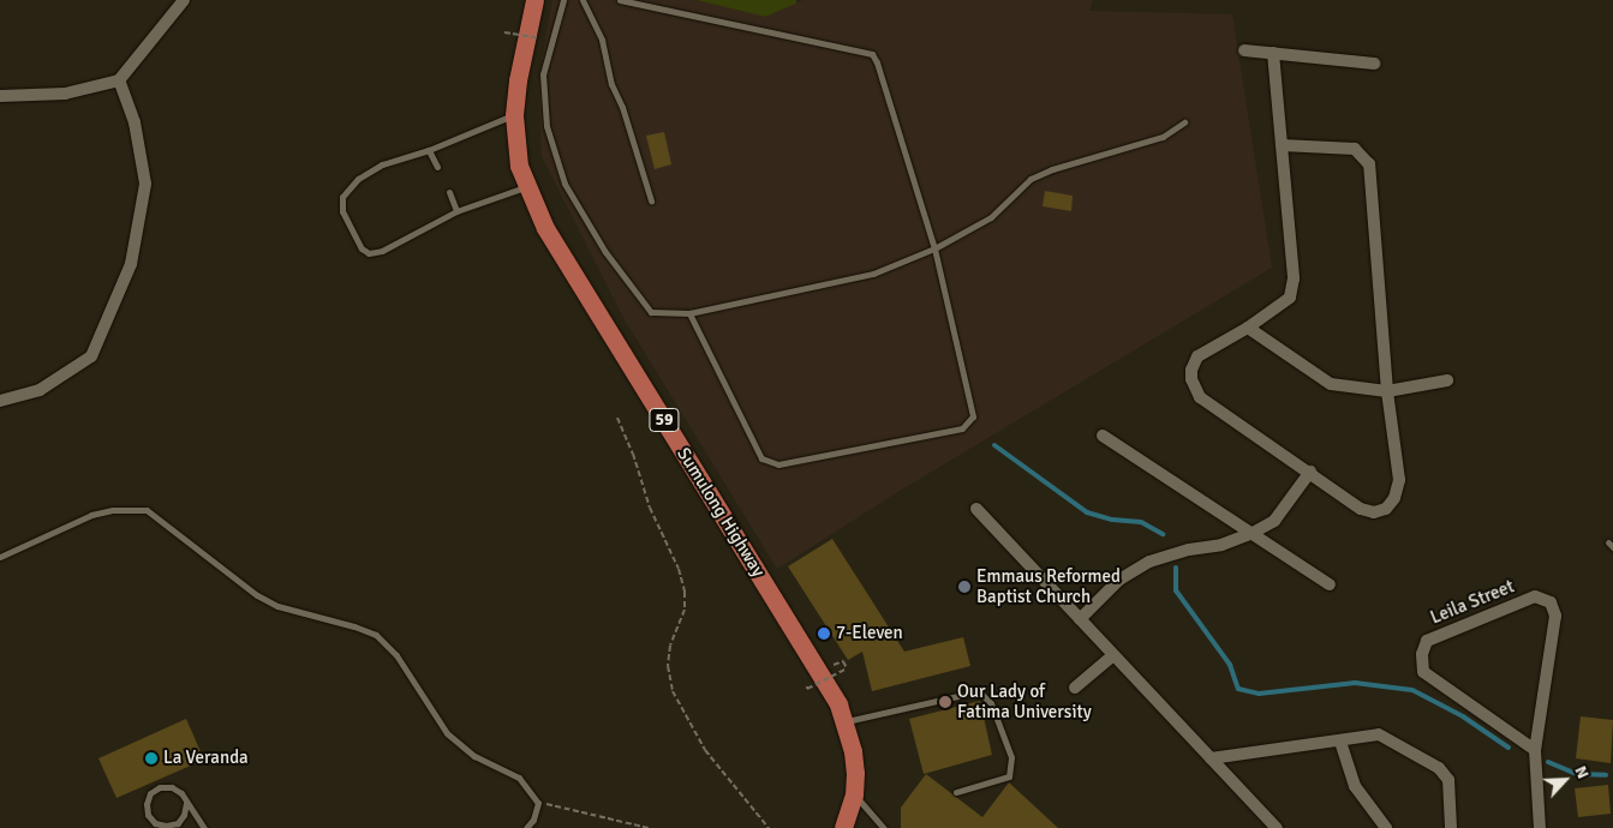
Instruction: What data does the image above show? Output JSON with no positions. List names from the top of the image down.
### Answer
{
  "streets": {
    "main road": ["59", "Sumulong Highway"],
    "street": ["Leila Street"]
  },
  "places": [
    "Emmaus Reformed Baptist Church",
    "7-Eleven",
    "Our Lady of Fatima University",
    "La Veranda"
  ],
  "north": "top right"
}
